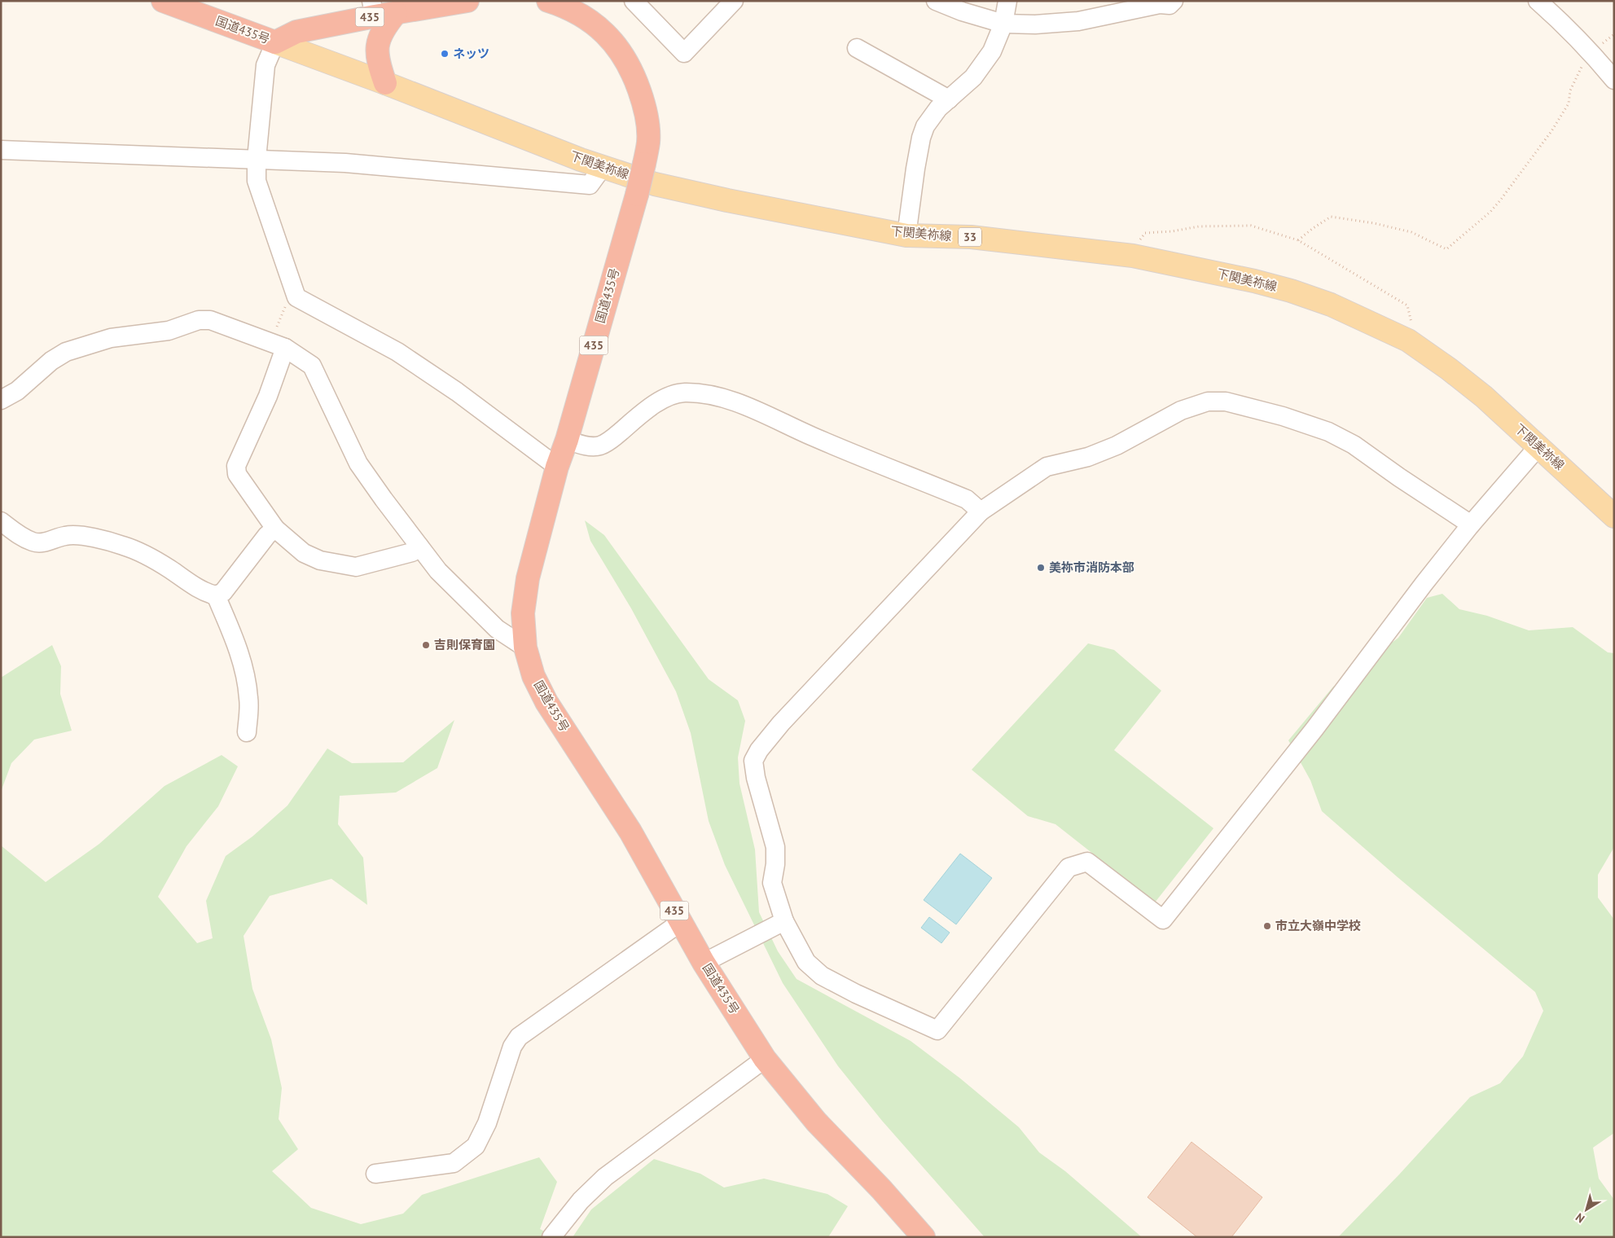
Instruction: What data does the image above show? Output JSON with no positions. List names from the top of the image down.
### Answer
{
  "streets": {
    "highway": ["435", "国道435号"],
    "main road": ["下関美祢線", "33"]
  },
  "crossings": [
    ["国道435号", "下関美祢線"]
  ],
  "places": [
    "ネッツ",
    "美祢市消防本部",
    "吉則保育園",
    "市立大嶺中学校"
  ],
  "north": "bottom left"
}
